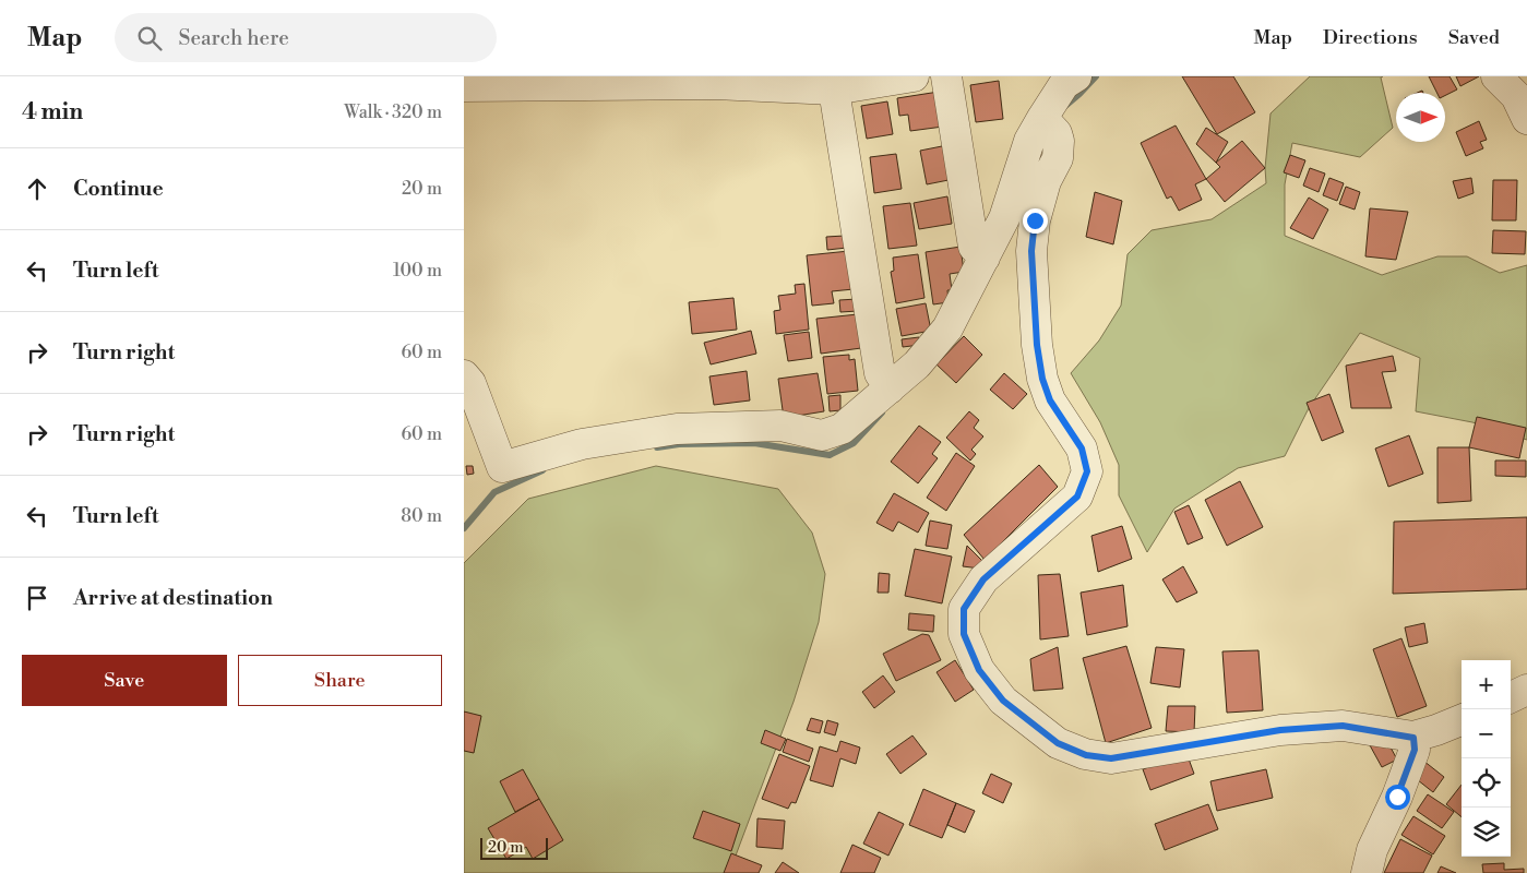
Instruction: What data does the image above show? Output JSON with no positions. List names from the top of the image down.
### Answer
{
  "scale_bar": "20 m",
  "north": "right",
  "page": {
    "header": "Map",
    "search": "Search here",
    "nav": ["Map", "Directions", "Saved"],
    "heading": ["4 min", "Walk · 320 m"],
    "list": [
      ["Continue", "20 m"],
      ["Turn left", "100 m"],
      ["Turn right", "60 m"],
      ["Turn right", "60 m"],
      ["Turn left", "80 m"],
      "Arrive at destination"
    ],
    "buttons": ["Save", "Share"],
    "map_buttons": ["+", "−"],
    "scale": "20 m"
  }
}
